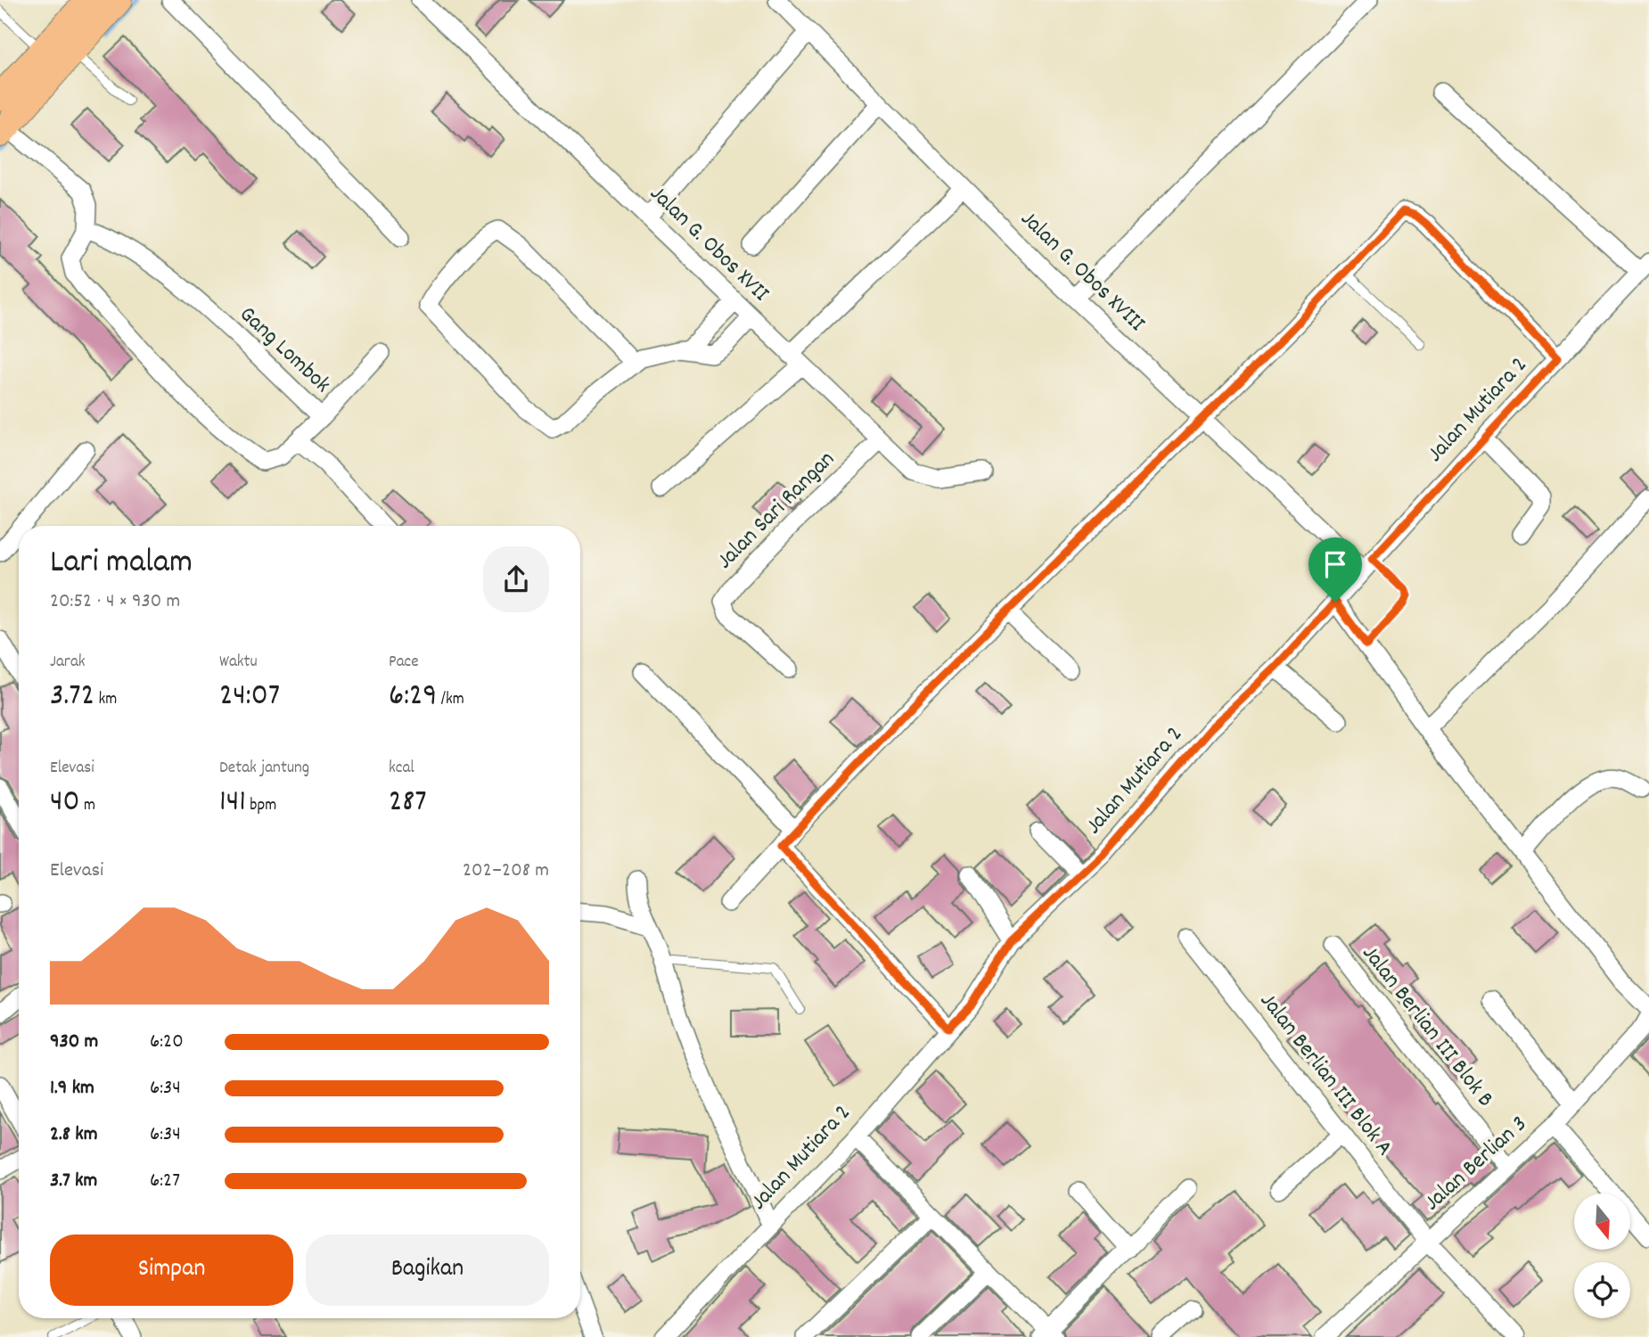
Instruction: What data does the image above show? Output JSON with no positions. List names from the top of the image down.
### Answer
{
  "streets": {
    "street": [
      "Jalan G. Obos XVII",
      "Jalan G. Obos XVIII",
      "Gang Lombok",
      "Jalan Mutiara 2",
      "Jalan Sari Rangan",
      "Jalan Berlian III Blok B",
      "Jalan Berlian III Blok A",
      "Jalan Berlian 3"
    ]
  },
  "crossings": [
    ["Jalan G. Obos XVII", "Jalan Sari Rangan"],
    ["Jalan G. Obos XVIII", "Jalan Mutiara 2"],
    ["Jalan Berlian III Blok B", "Jalan Berlian 3"],
    ["Jalan Berlian III Blok A", "Jalan Berlian 3"]
  ],
  "north": "bottom",
  "page": {
    "heading": ["Lari malam", "20:52 · 4 × 930 m"],
    "stats": [
      ["Jarak", "3.72 km"],
      ["Waktu", "24:07"],
      ["Pace", "6:29 /km"],
      ["Elevasi", "40 m"],
      ["Detak jantung", "141 bpm"],
      ["kcal", "287"]
    ],
    "chart": ["Elevasi", "202–208 m"],
    "list": [
      {
        "name": "930 m",
        "note": "6:20"
      },
      {
        "name": "1.9 km",
        "note": "6:34"
      },
      {
        "name": "2.8 km",
        "note": "6:34"
      },
      {
        "name": "3.7 km",
        "note": "6:27"
      }
    ],
    "buttons": ["Simpan", "Bagikan"]
  }
}
